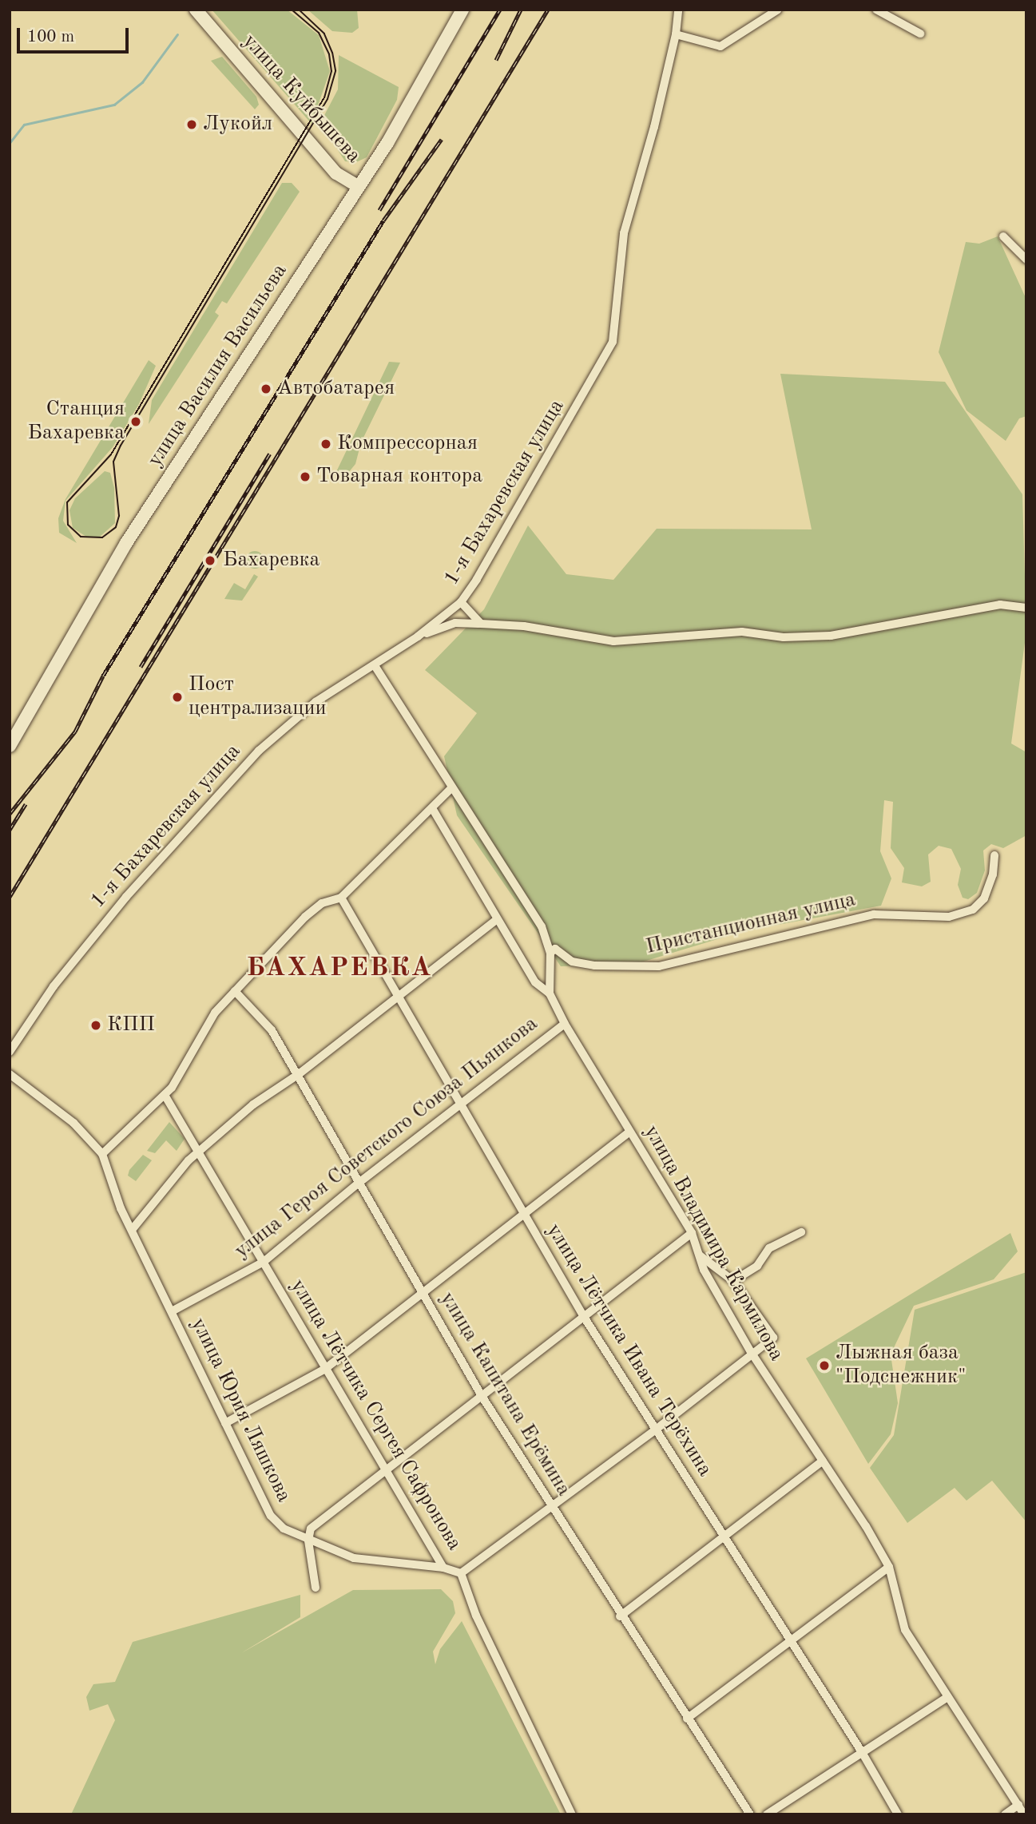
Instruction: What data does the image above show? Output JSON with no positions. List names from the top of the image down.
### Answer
{
  "streets": {
    "main road": ["улица Куйбышева", "улица Василия Васильева"],
    "street": [
      "1-я Бахаревская улица",
      "Пристанционная улица",
      "улица Героя Советского Союза Пьянкова",
      "улица Владимира Кармилова",
      "улица Лётчика Ивана Терёхина",
      "улица Капитана Ерёмина",
      "улица Юрия Ляшкова",
      "улица Лётчика Сергея Сафронова"
    ]
  },
  "crossings": [
    ["улица Куйбышева", "улица Василия Васильева"],
    ["улица Героя Советского Союза Пьянкова", "улица Владимира Кармилова"],
    ["улица Героя Советского Союза Пьянкова", "улица Лётчика Ивана Терёхина"],
    ["улица Героя Советского Союза Пьянкова", "улица Капитана Ерёмина"],
    ["улица Героя Советского Союза Пьянкова", "улица Юрия Ляшкова"],
    ["улица Героя Советского Союза Пьянкова", "улица Лётчика Сергея Сафронова"],
    ["улица Юрия Ляшкова", "улица Лётчика Сергея Сафронова"]
  ],
  "districts": ["БАХАРЕВКА"],
  "places": [
    "Лукойл",
    "Автобатарея",
    "Станция Бахаревка",
    "Компрессорная",
    "Товарная контора",
    "Бахаревка",
    "Пост централизации",
    "КПП",
    "Лыжная база \"Подснежник\""
  ],
  "scale_bar": "100 m"
}
